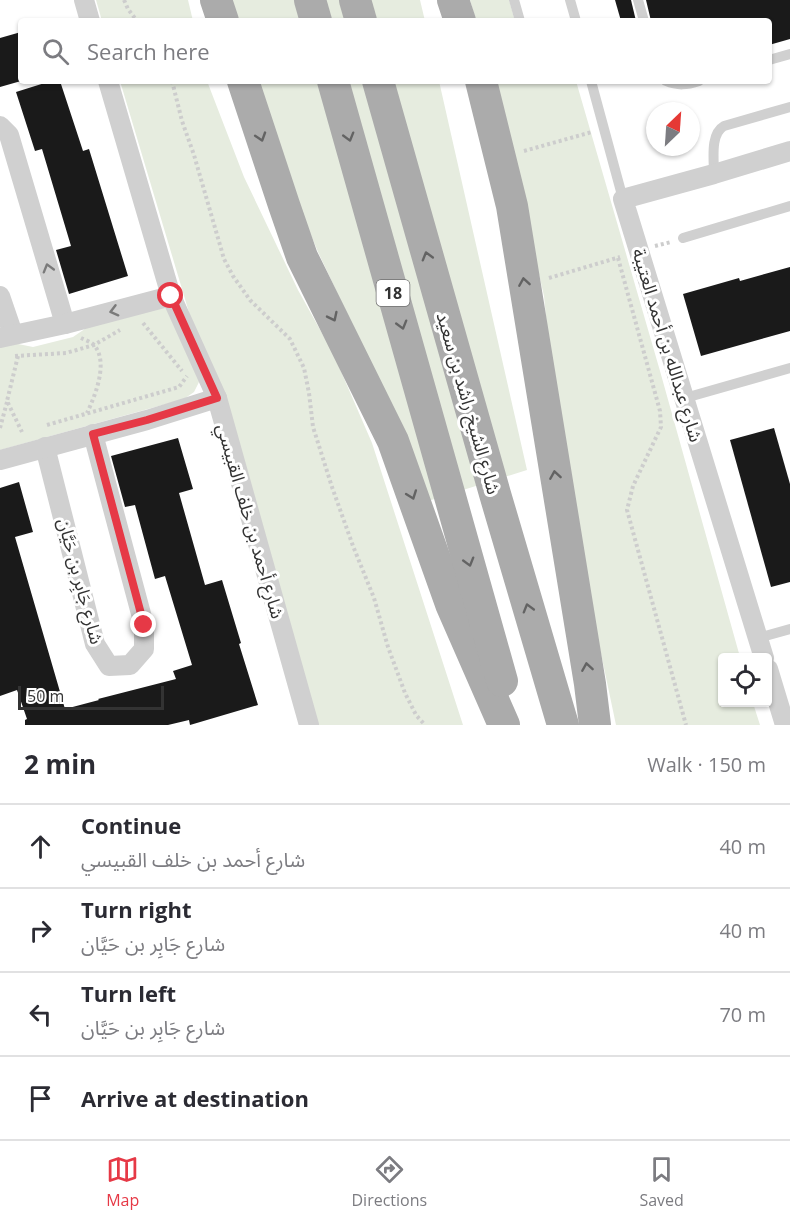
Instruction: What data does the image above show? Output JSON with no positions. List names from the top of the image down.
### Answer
{
  "streets": {
    "main road": ["18", "شارع الشيخ راشد بن سعيد"],
    "street": ["شارع عبدالله بن أحمد العتيبة", "شارع أحمد بن خلف القبيسي", "شارع جَابِر بن حَيَّان"]
  },
  "scale_bar": "50 m",
  "north": "top right",
  "page": {
    "search": "Search here",
    "scale": "50 m",
    "heading": ["2 min", "Walk · 150 m"],
    "list": [
      ["Continue", "شارع أحمد بن خلف القبيسي", "40 m"],
      ["Turn right", "شارع جَابِر بن حَيَّان", "40 m"],
      ["Turn left", "شارع جَابِر بن حَيَّان", "70 m"],
      "Arrive at destination"
    ],
    "nav": ["Map", "Directions", "Saved"]
  }
}
